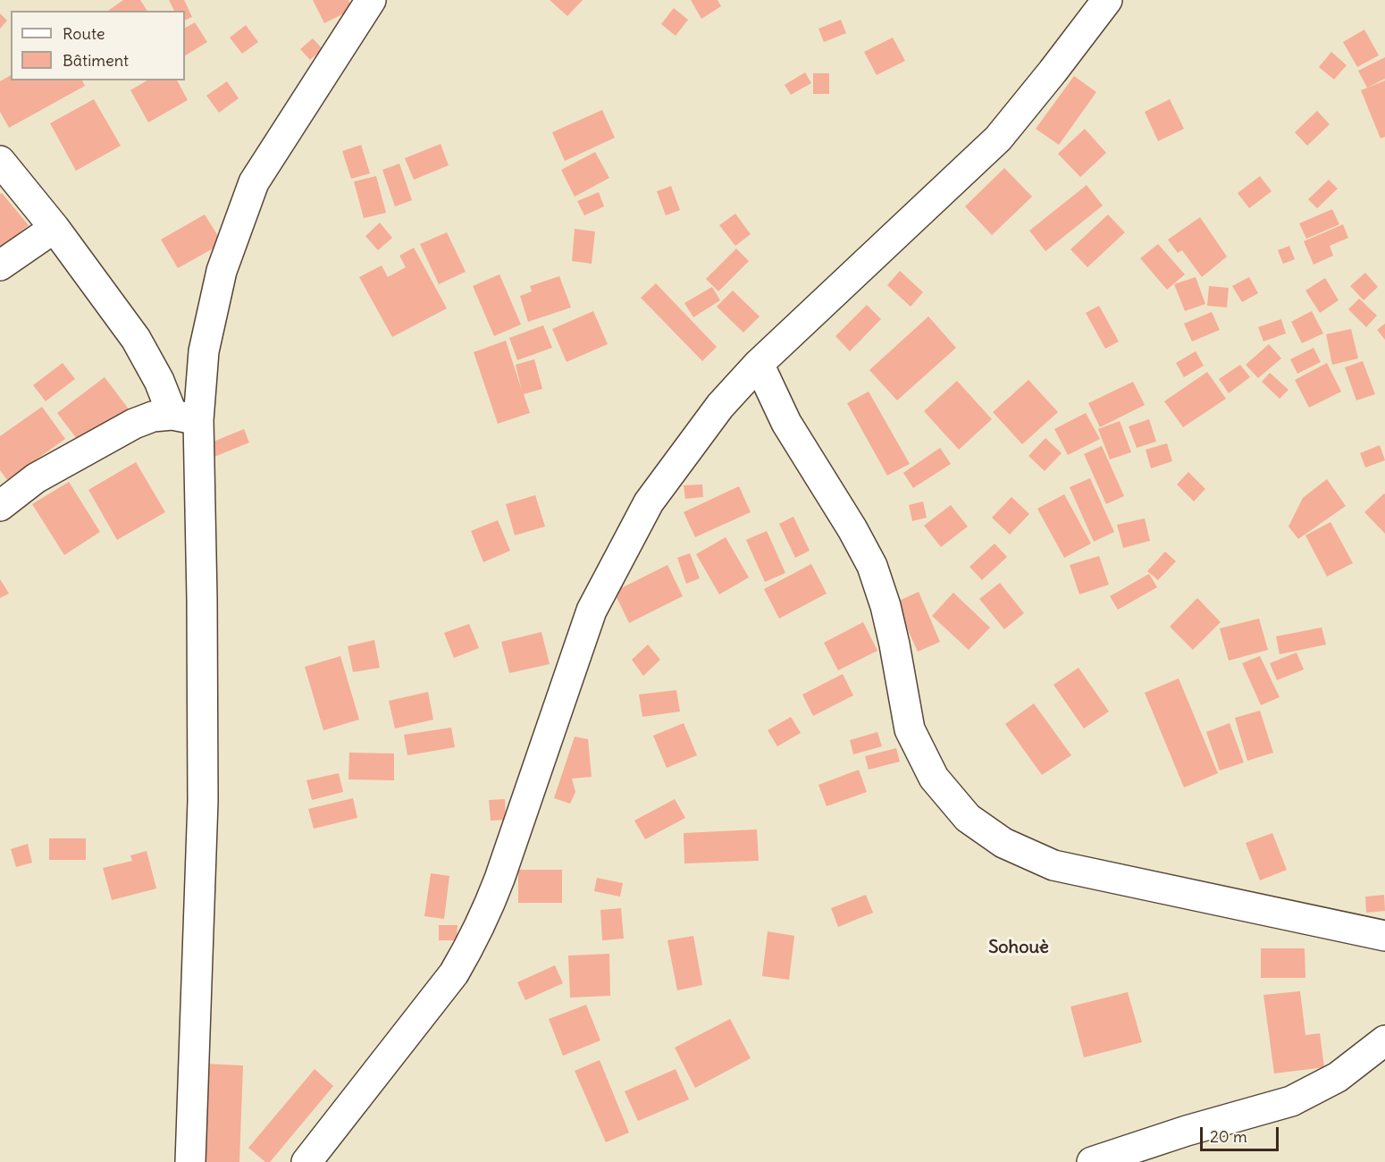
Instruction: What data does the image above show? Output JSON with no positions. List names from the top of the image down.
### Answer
{
  "districts": ["Sohouè"],
  "legend": ["Route", "Bâtiment"],
  "scale_bar": "20 m"
}
